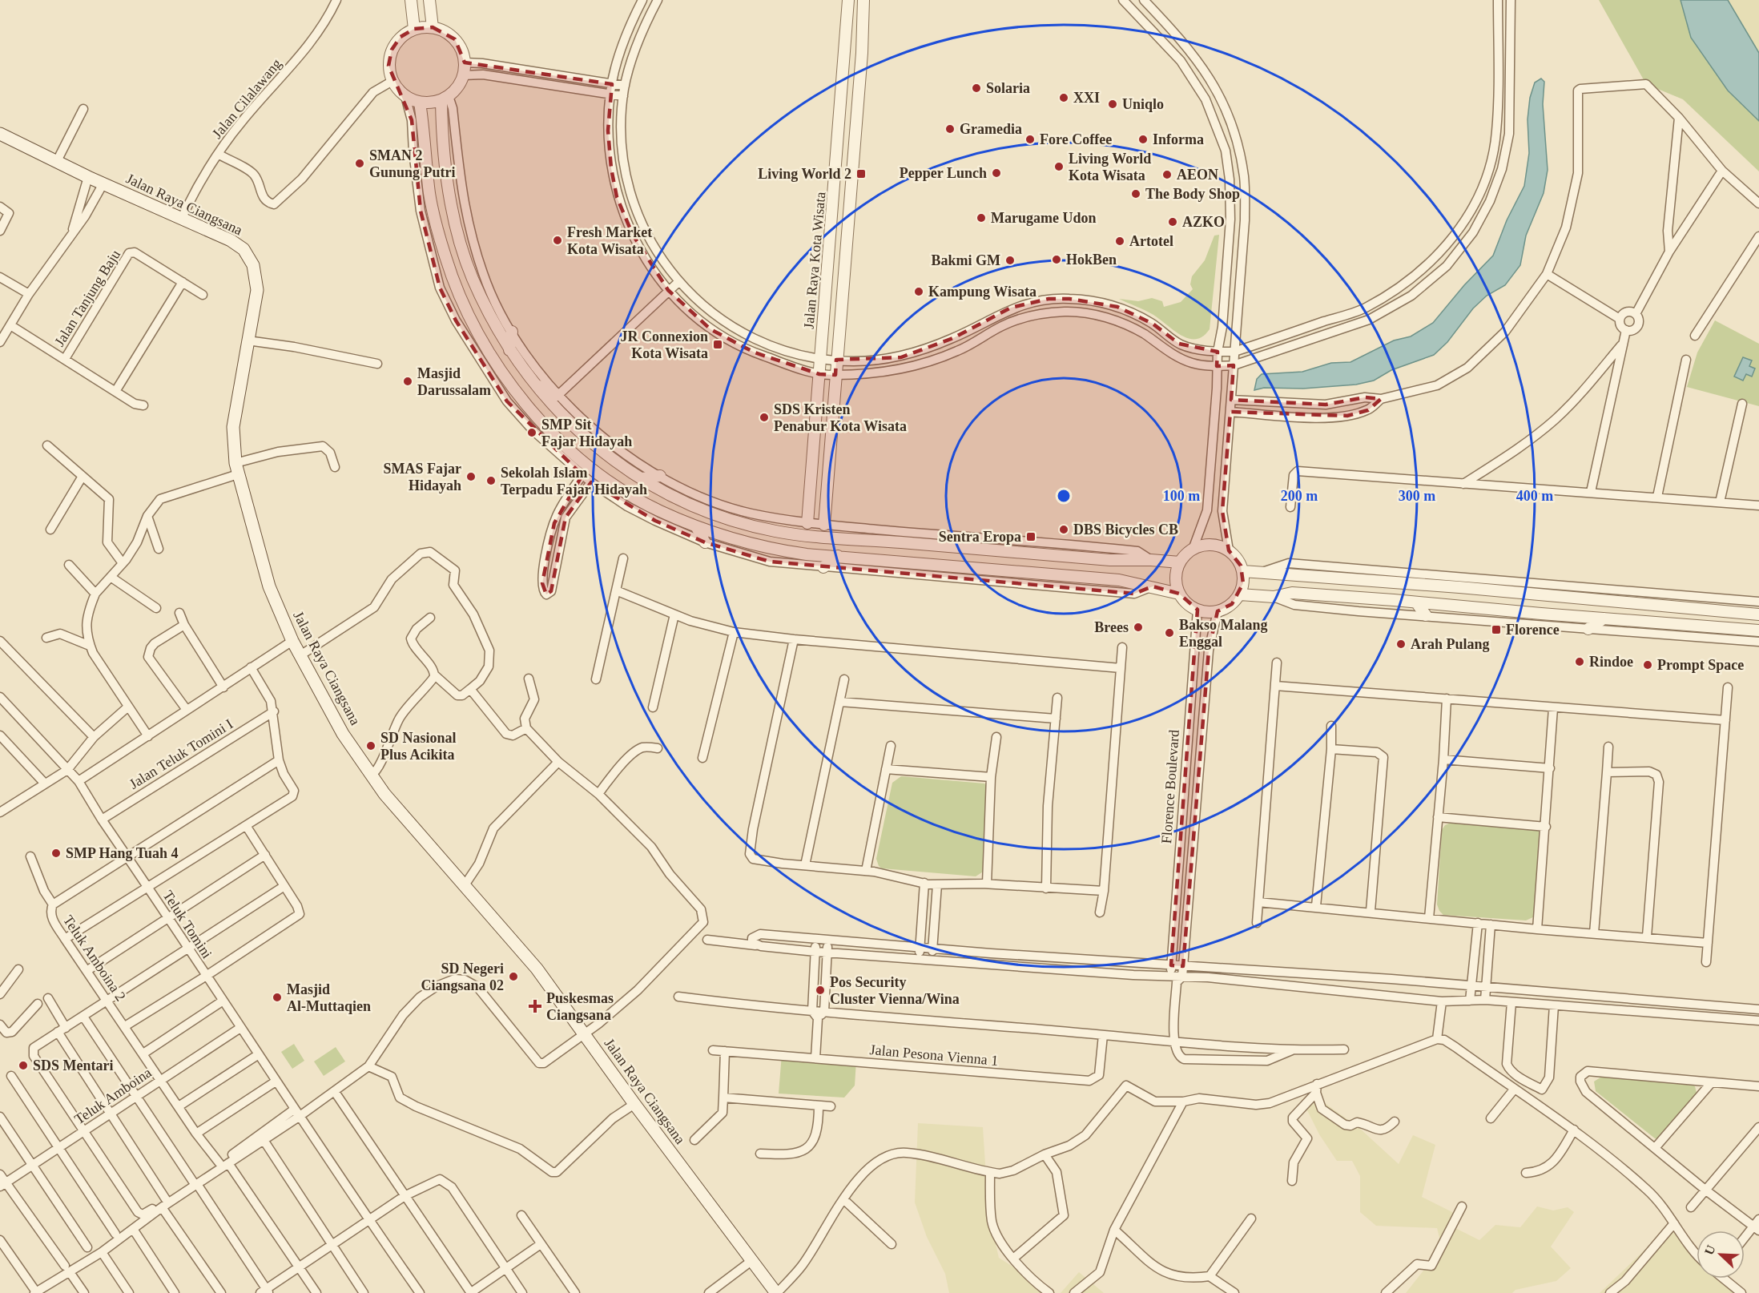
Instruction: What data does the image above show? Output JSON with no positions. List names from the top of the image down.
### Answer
{
  "streets": {
    "main road": ["Jalan Raya Ciangsana"],
    "street": [
      "Jalan Cilalawang",
      "Jalan Raya Kota Wisata",
      "Jalan Tanjung Baju",
      "Jalan Teluk Tomini I",
      "Florence Boulevard",
      "Teluk Tomini",
      "Teluk Amboina 2",
      "Jalan Pesona Vienna 1",
      "Teluk Amboina"
    ]
  },
  "crossings": [
    ["Jalan Cilalawang", "Jalan Raya Ciangsana"],
    ["Jalan Teluk Tomini I", "Teluk Tomini"],
    ["Teluk Tomini", "Teluk Amboina 2"],
    ["Teluk Tomini", "Teluk Amboina"],
    ["Teluk Amboina 2", "Teluk Amboina"]
  ],
  "places": {
    "other": [
      "Solaria",
      "XXI",
      "Uniqlo",
      "Gramedia",
      "Fore Coffee",
      "Informa",
      "SMAN 2 Gunung Putri",
      "Living World Kota Wisata",
      "Pepper Lunch",
      "AEON",
      "The Body Shop",
      "Marugame Udon",
      "AZKO",
      "Fresh Market Kota Wisata",
      "Artotel",
      "HokBen",
      "Bakmi GM",
      "Kampung Wisata",
      "Masjid Darussalam",
      "SDS Kristen Penabur Kota Wisata",
      "SMP Sit Fajar Hidayah",
      "SMAS Fajar Hidayah",
      "Sekolah Islam Terpadu Fajar Hidayah",
      "DBS Bicycles CB",
      "Brees",
      "Bakso Malang Enggal",
      "Arah Pulang",
      "Rindoe",
      "Prompt Space",
      "SD Nasional Plus Acikita",
      "SMP Hang Tuah 4",
      "SD Negeri Ciangsana 02",
      "Pos Security Cluster Vienna/Wina",
      "Masjid Al-Muttaqien",
      "SDS Mentari"
    ],
    "transit": [
      "Living World 2",
      "JR Connexion Kota Wisata",
      "Sentra Eropa",
      "Florence"
    ],
    "health": ["Puskesmas Ciangsana"]
  },
  "north": "top left",
  "rings": [
    "100 m",
    "200 m",
    "300 m",
    "400 m"
  ]
}
